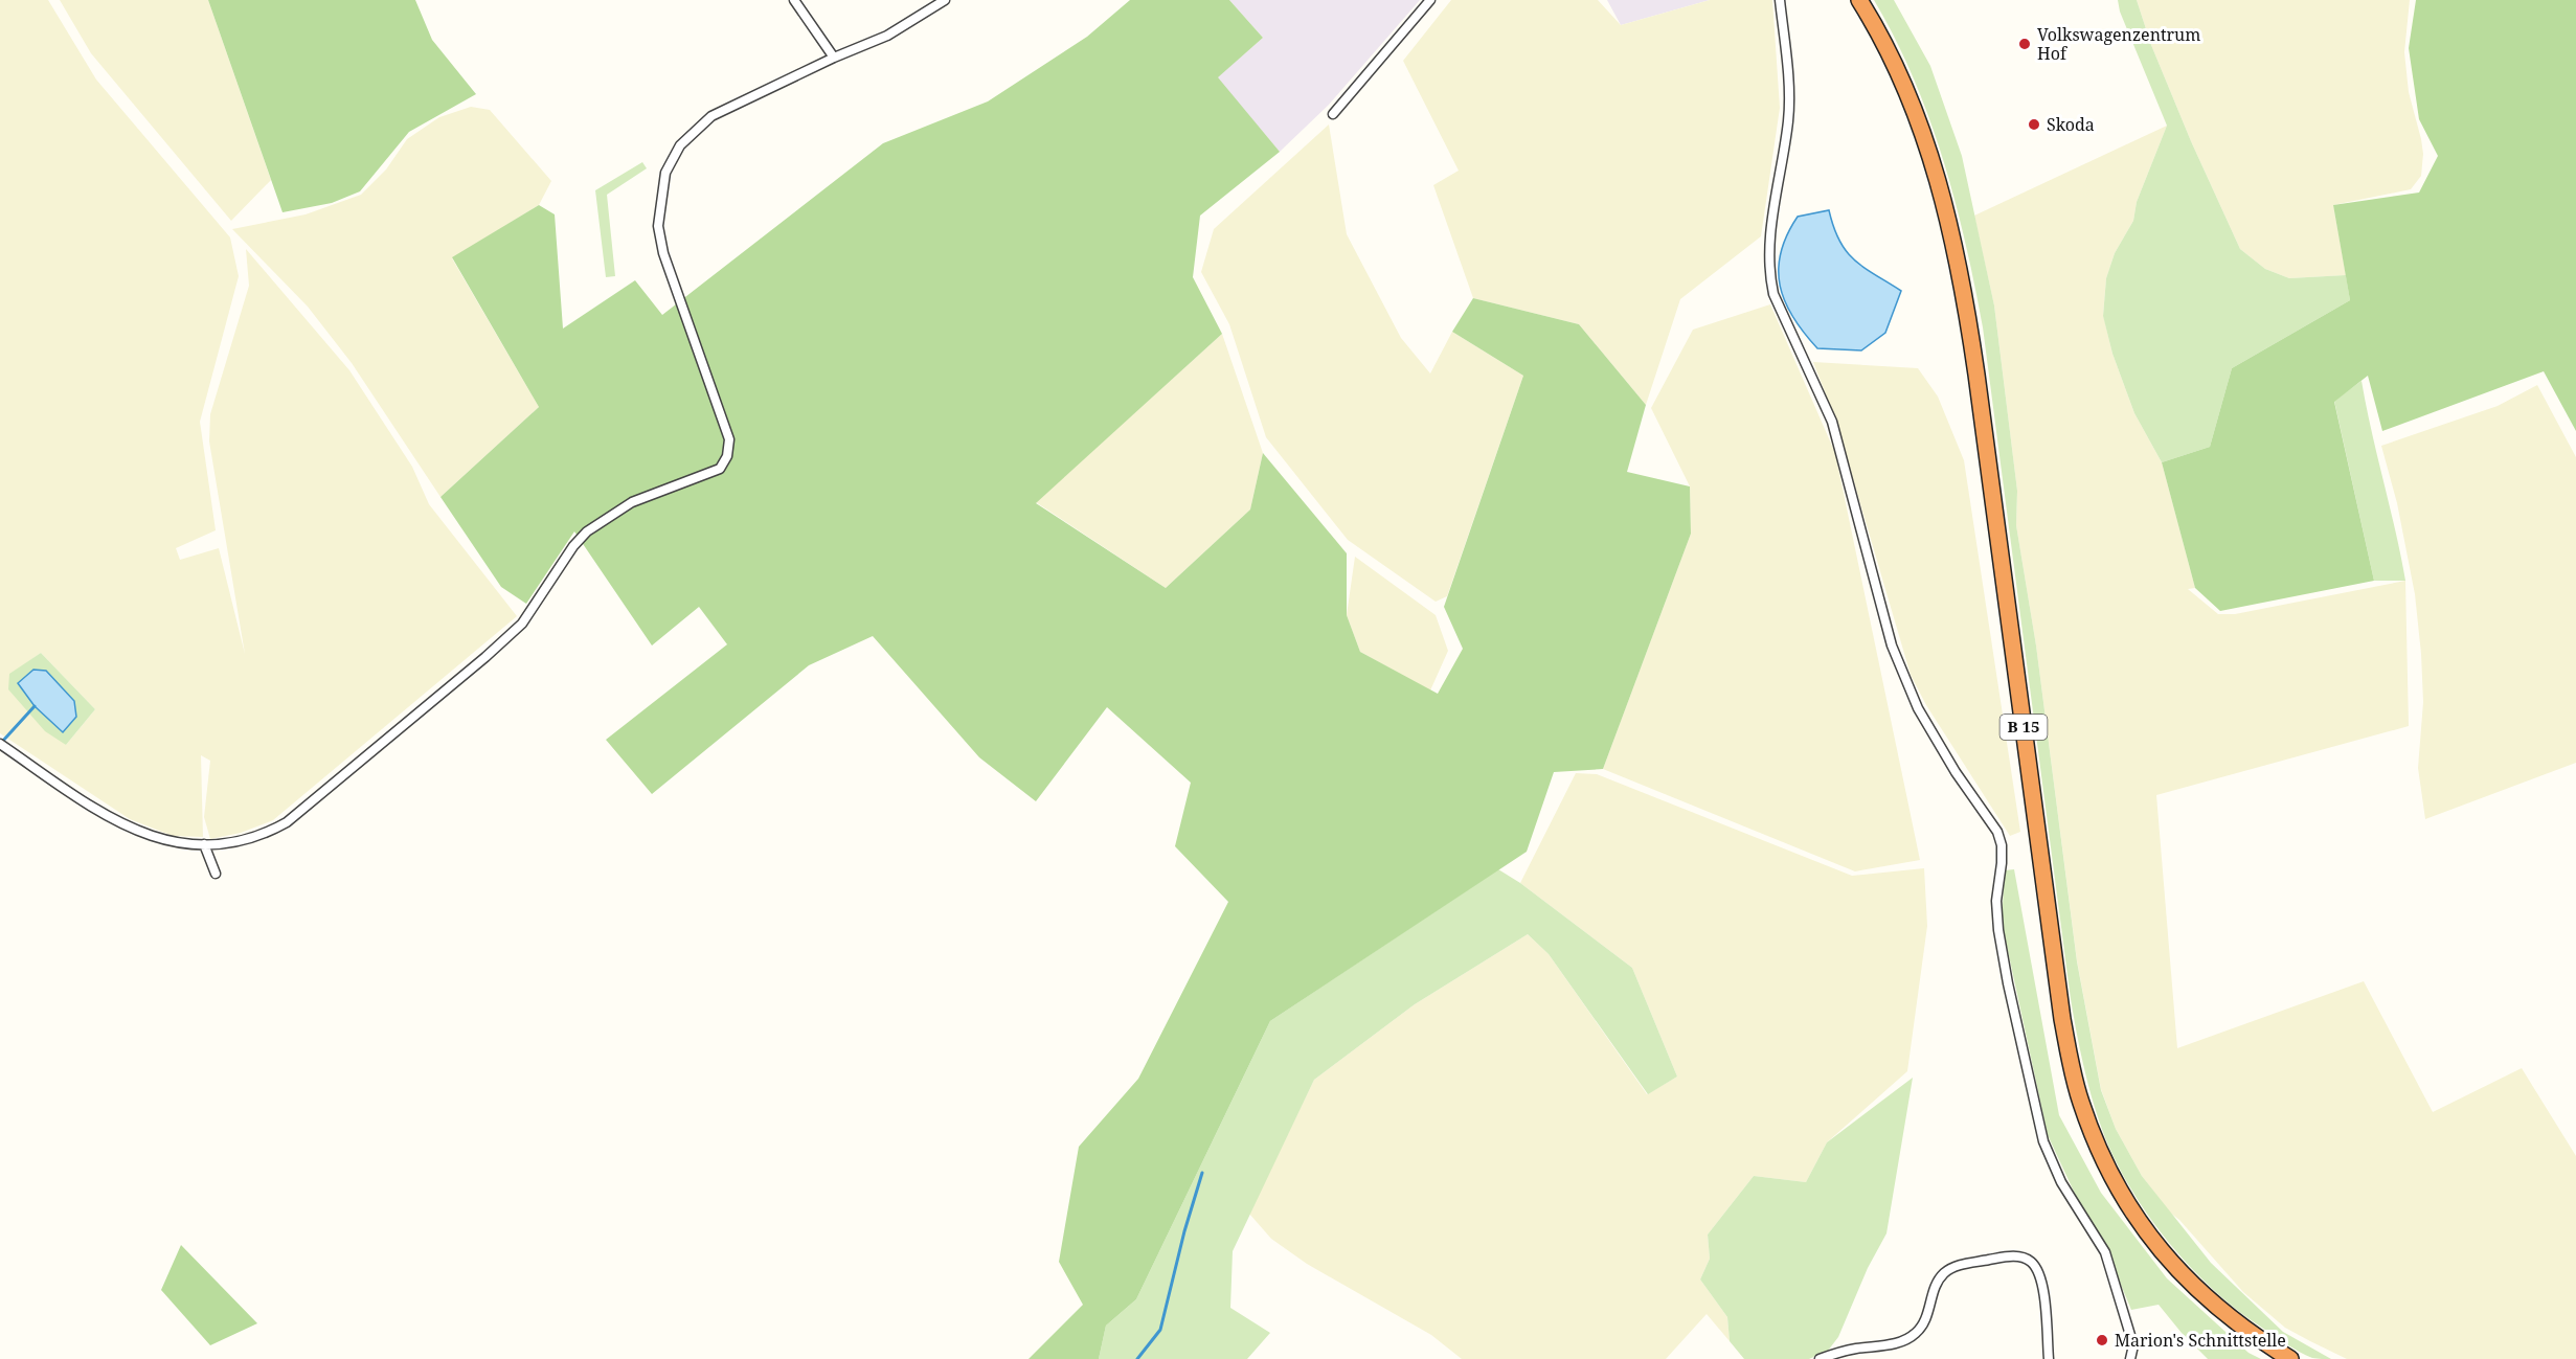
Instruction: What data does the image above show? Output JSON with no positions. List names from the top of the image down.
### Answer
{
  "streets": {
    "highway": ["B 15"]
  },
  "places": ["Volkswagenzentrum Hof", "Skoda", "Marion's Schnittstelle"]
}
